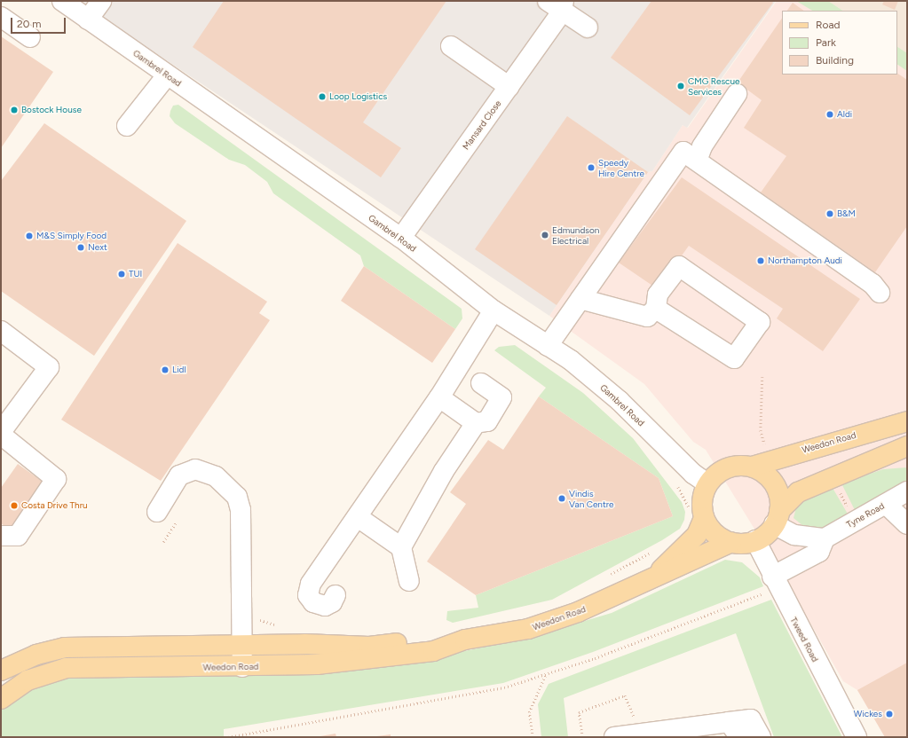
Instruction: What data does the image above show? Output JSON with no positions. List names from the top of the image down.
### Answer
{
  "streets": {
    "main road": ["Weedon Road"],
    "street": [
      "Gambrel Road",
      "Mansard Close",
      "Tyne Road",
      "Tweed Road"
    ]
  },
  "crossings": [
    ["Gambrel Road", "Mansard Close"],
    ["Gambrel Road", "Weedon Road"],
    ["Gambrel Road", "Tweed Road"],
    ["Weedon Road", "Tweed Road"]
  ],
  "places": [
    "CMG Rescue Services",
    "Loop Logistics",
    "Bostock House",
    "Aldi",
    "Speedy Hire Centre",
    "B&M",
    "Edmundson Electrical",
    "M&S Simply Food",
    "Next",
    "Northampton Audi",
    "TUI",
    "Lidl",
    "Vindis Van Centre",
    "Costa Drive Thru",
    "Wickes"
  ],
  "legend": ["Road", "Park", "Building"],
  "scale_bar": "20 m"
}
